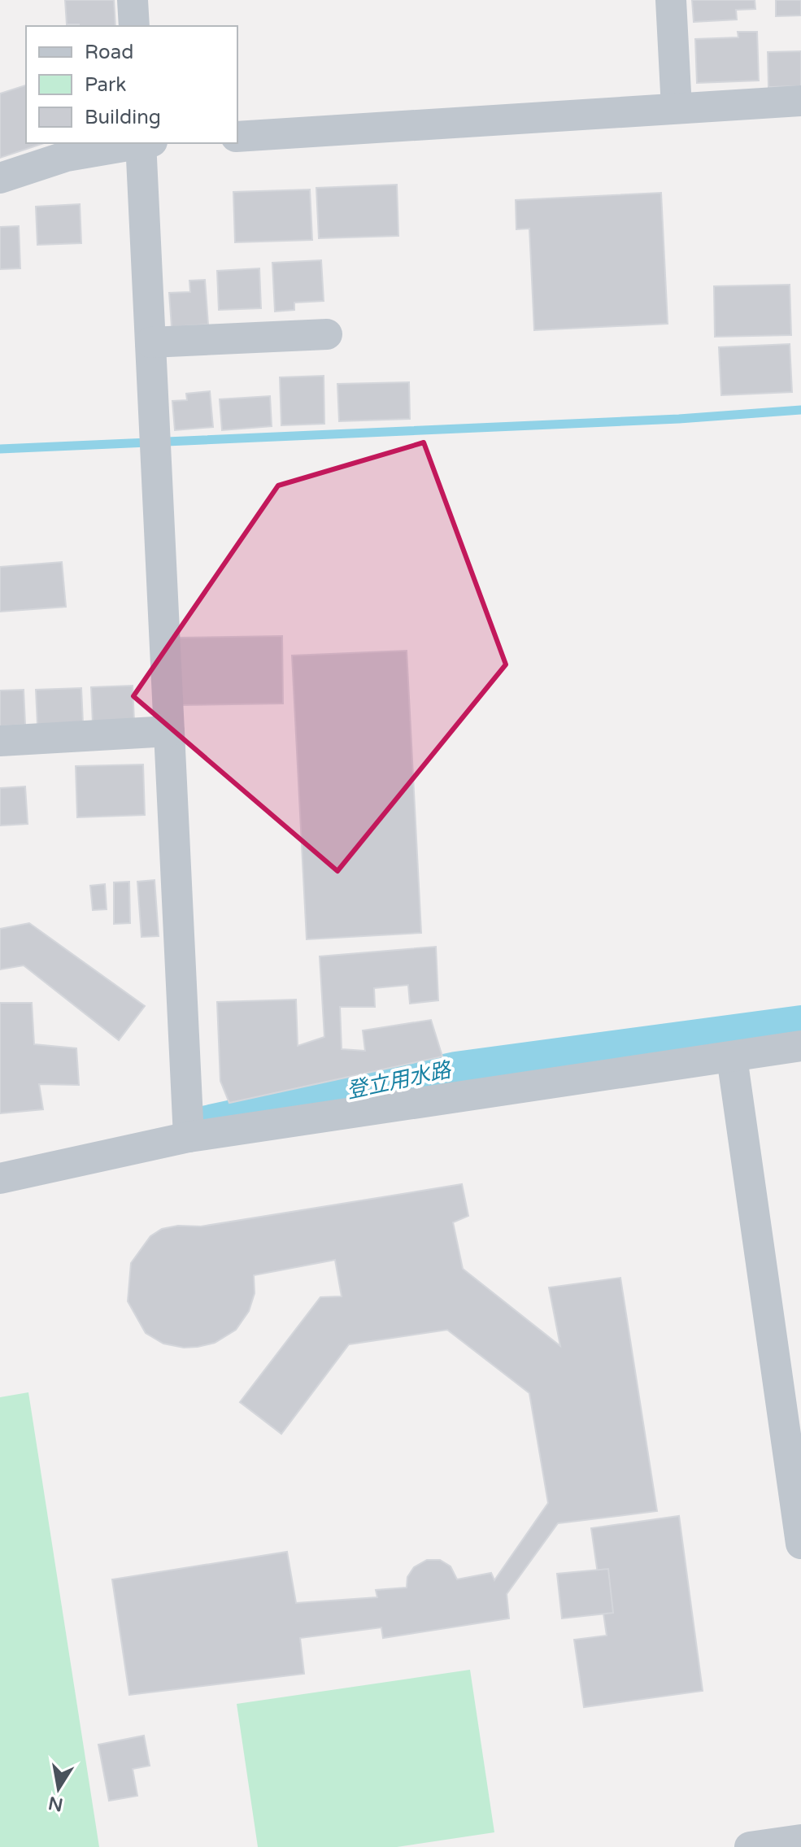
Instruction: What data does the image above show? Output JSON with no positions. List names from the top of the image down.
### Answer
{
  "water": ["登立用水路"],
  "legend": ["Road", "Park", "Building"],
  "north": "bottom"
}
